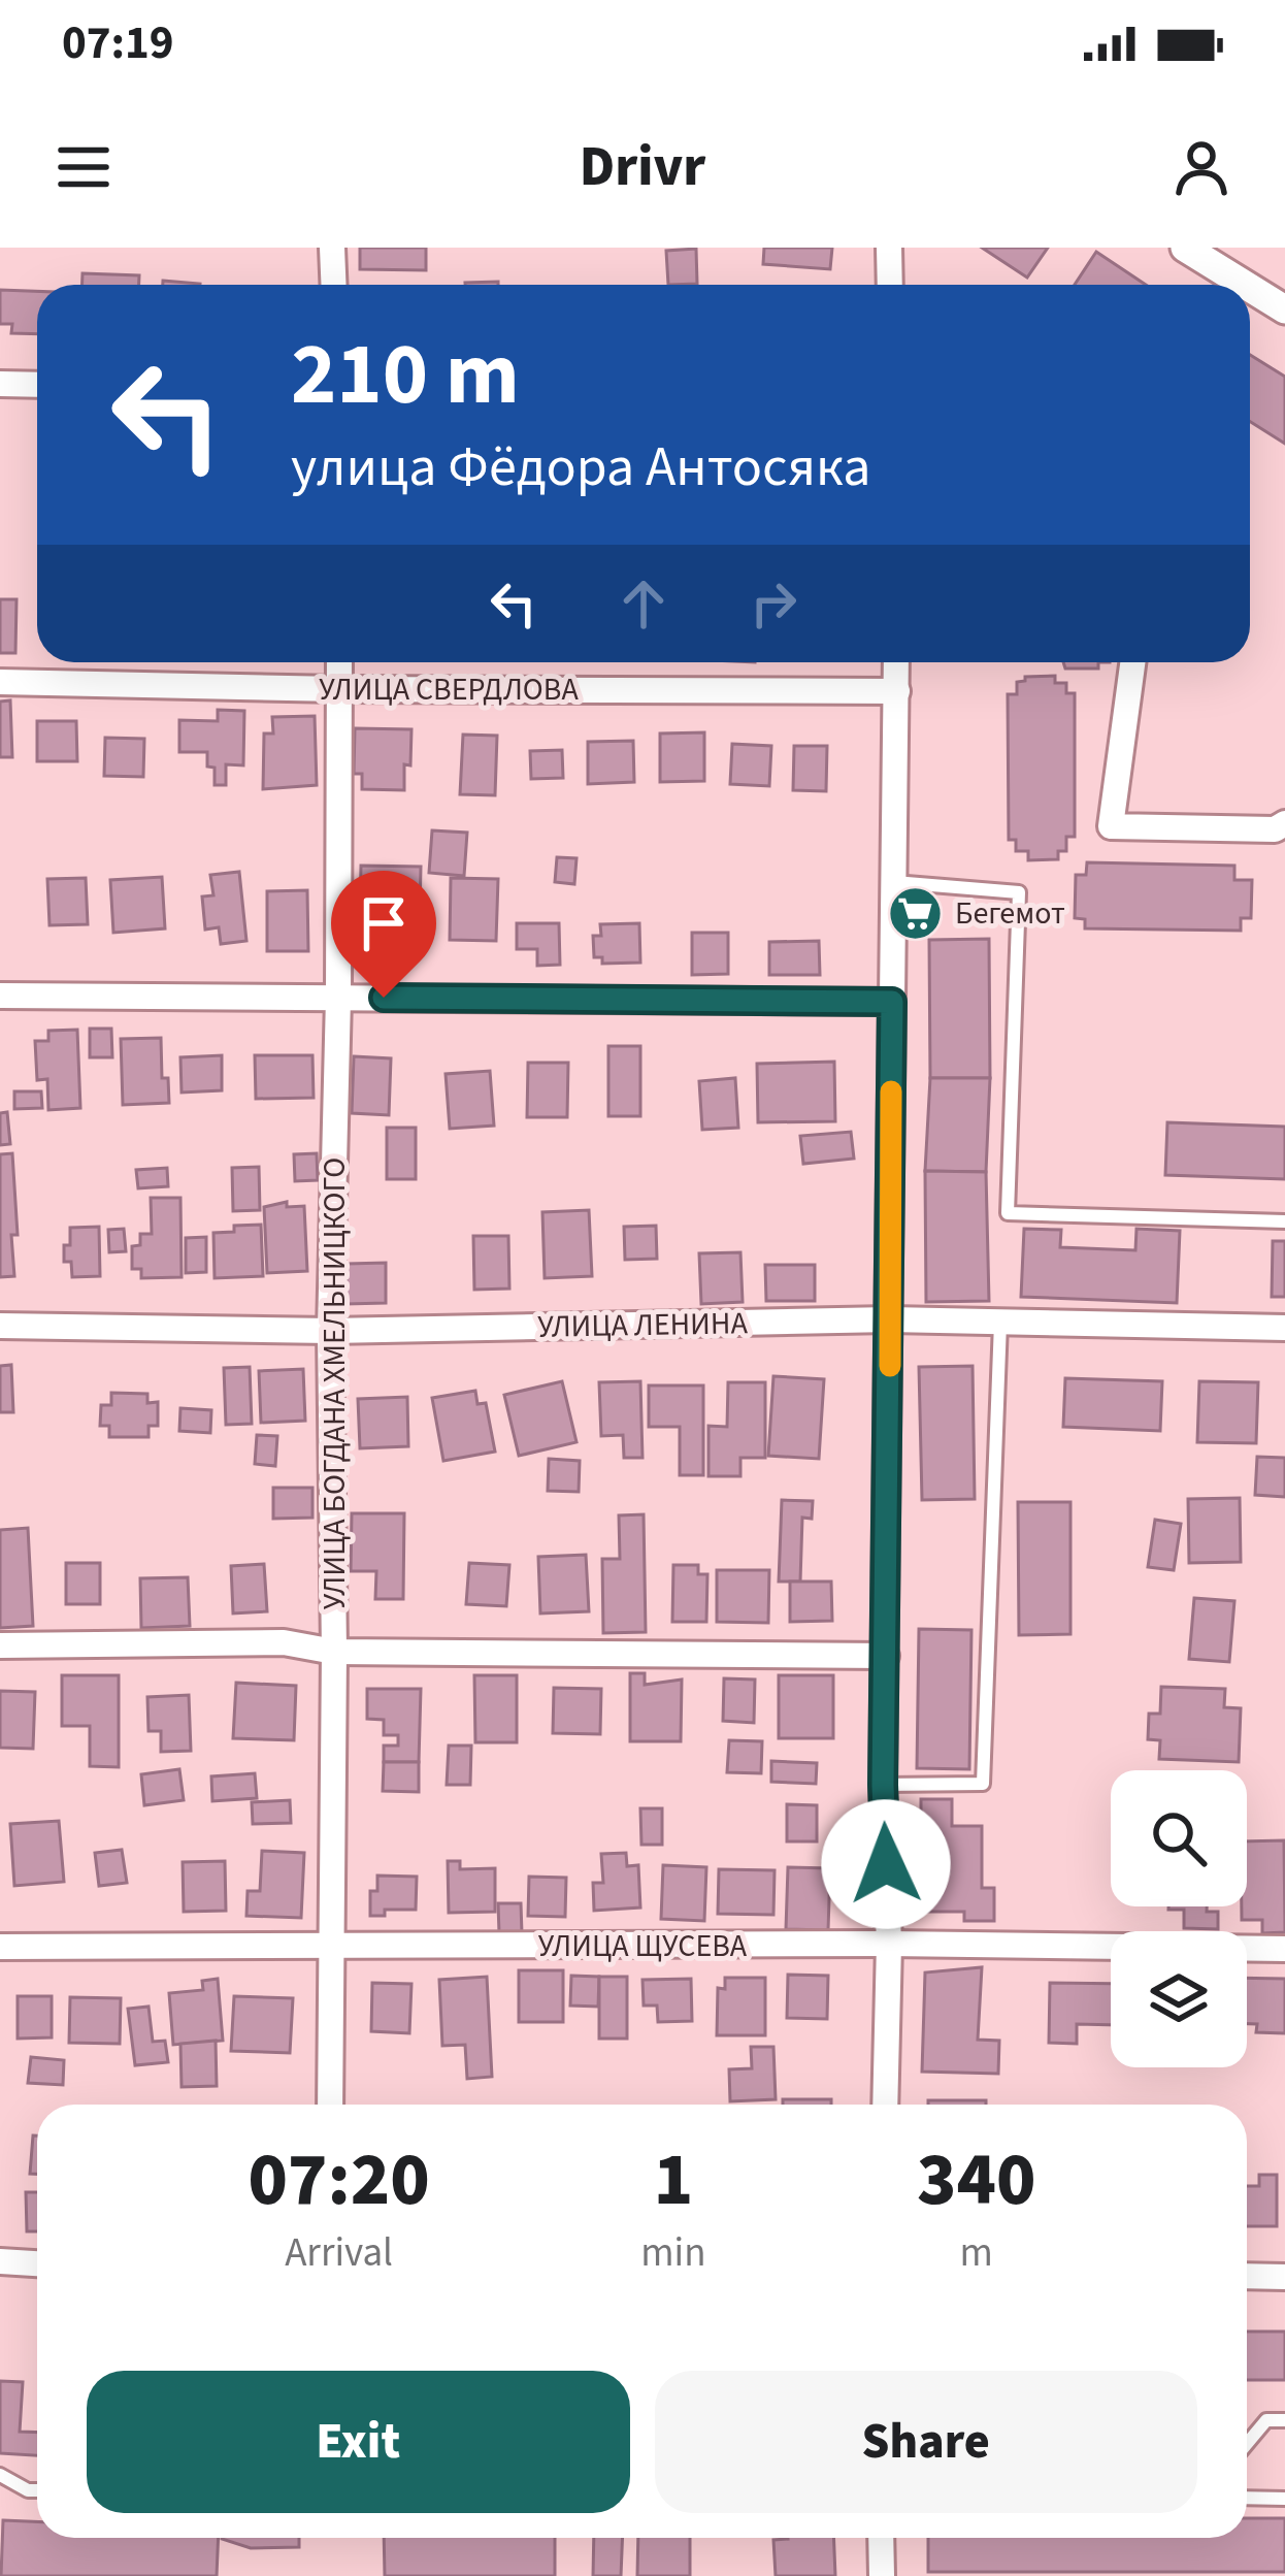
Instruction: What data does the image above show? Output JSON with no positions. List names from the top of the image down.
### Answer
{
  "streets": {
    "street": [
      "УЛИЦА СВЕРДЛОВА",
      "УЛИЦА ЛЕНИНА",
      "УЛИЦА БОГДАНА ХМЕЛЬНИЦКОГО",
      "УЛИЦА ЩУСЕВА"
    ]
  },
  "crossings": [
    ["УЛИЦА СВЕРДЛОВА", "УЛИЦА БОГДАНА ХМЕЛЬНИЦКОГО"],
    ["УЛИЦА ЛЕНИНА", "УЛИЦА БОГДАНА ХМЕЛЬНИЦКОГО"],
    ["УЛИЦА БОГДАНА ХМЕЛЬНИЦКОГО", "УЛИЦА ЩУСЕВА"]
  ],
  "places": {
    "supermarket": ["Бегемот"]
  },
  "page": {
    "status": "07:19",
    "header": "Drivr",
    "turn": ["210 m", "улица Фёдора Антосяка"],
    "eta": [
      "07:20",
      "Arrival",
      "1",
      "min",
      "340",
      "m"
    ],
    "buttons": ["Exit", "Share"]
  }
}
